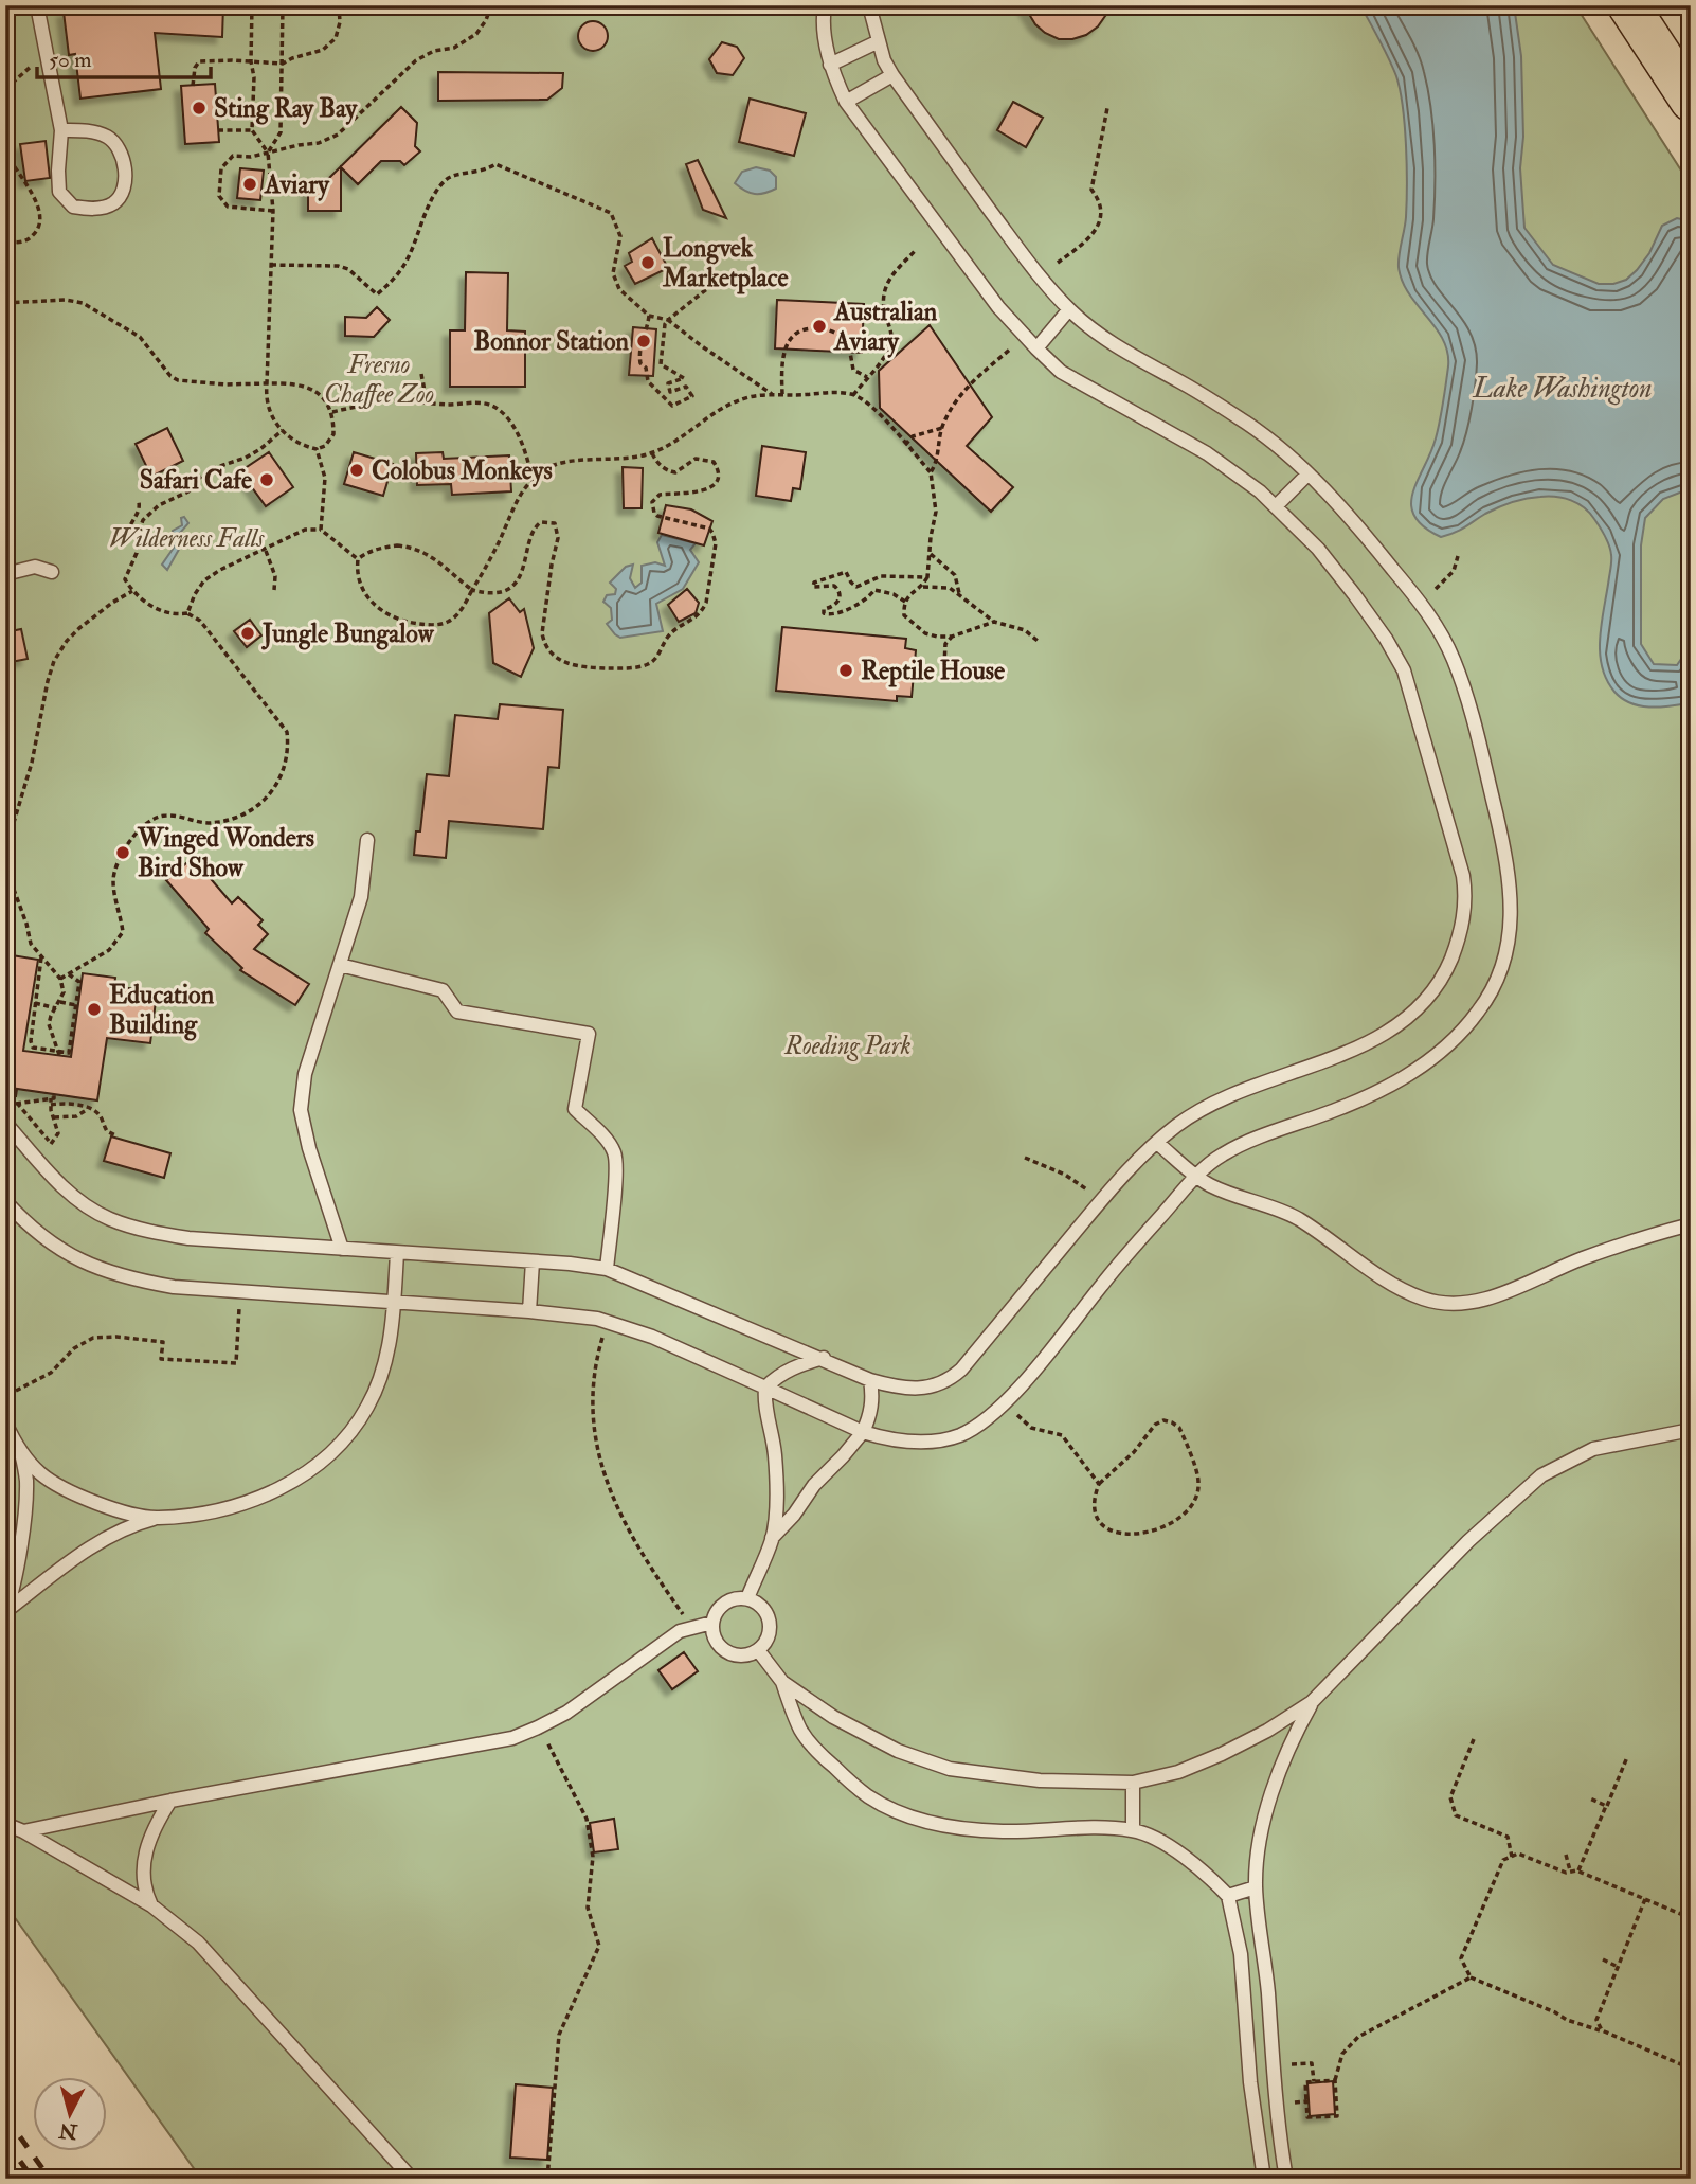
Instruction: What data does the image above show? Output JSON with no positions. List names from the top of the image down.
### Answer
{
  "water": ["Lake Washington"],
  "parks": ["Fresno Chaffee Zoo", "Wilderness Falls", "Roeding Park"],
  "places": [
    "Sting Ray Bay",
    "Aviary",
    "Longvek Marketplace",
    "Australian Aviary",
    "Bonnor Station",
    "Colobus Monkeys",
    "Safari Cafe",
    "Jungle Bungalow",
    "Reptile House",
    "Winged Wonders Bird Show",
    "Education Building"
  ],
  "scale_bar": "50 m",
  "north": "bottom"
}
